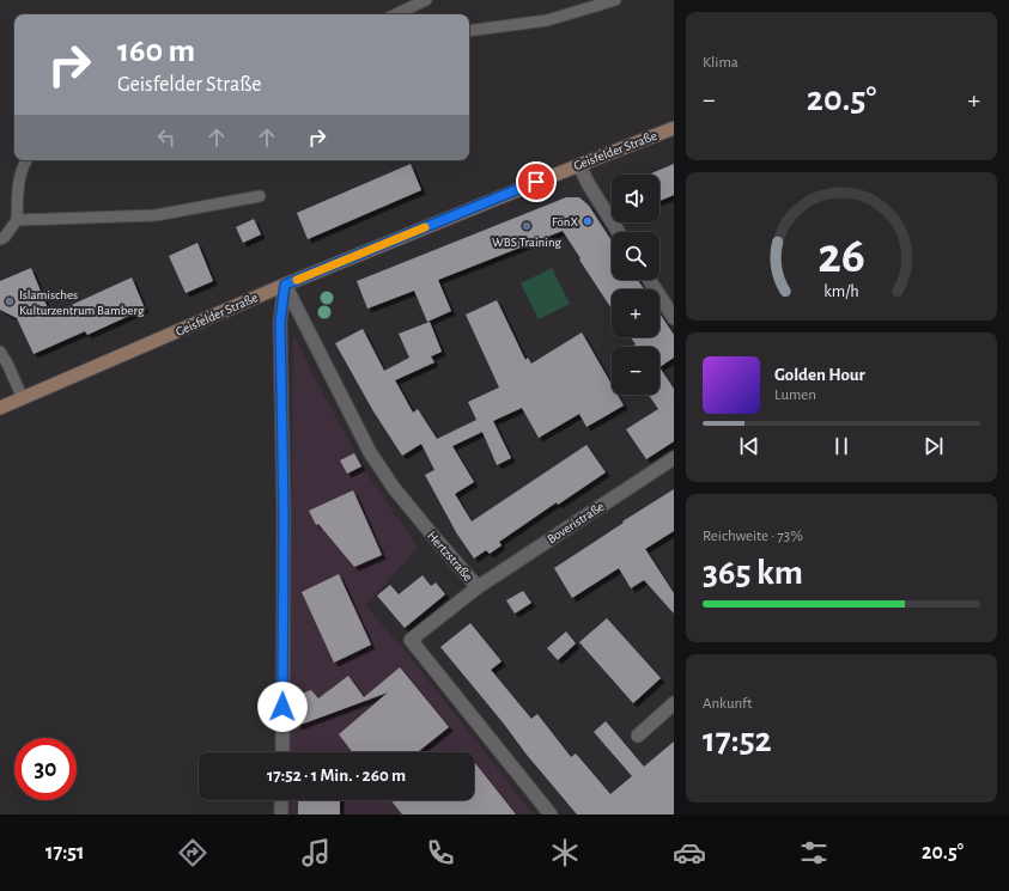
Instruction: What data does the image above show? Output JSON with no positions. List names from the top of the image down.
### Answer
{
  "streets": {
    "main road": ["Geisfelder Straße"],
    "street": ["Boveristraße", "Hertzstraße"]
  },
  "crossings": [
    ["Geisfelder Straße", "Hertzstraße"],
    ["Boveristraße", "Hertzstraße"]
  ],
  "places": ["FönX", "WBS Training", "Islamisches Kulturzentrum Bamberg"],
  "page": {
    "tile": [
      "Klima",
      ["Reichweite · 73%", "365 km"],
      ["Ankunft", "17:52"]
    ],
    "turn": ["160 m", "Geisfelder Straße"],
    "heat": ["−", "20.5°", "+"],
    "map_buttons": ["+", "−"],
    "song": ["Golden Hour", "Lumen"],
    "limit": "30",
    "trip": "17:52 · 1 Min. · 260 m",
    "tabs": ["17:51", "20.5°"],
    "gauge": ["26", "km/h"]
  }
}
